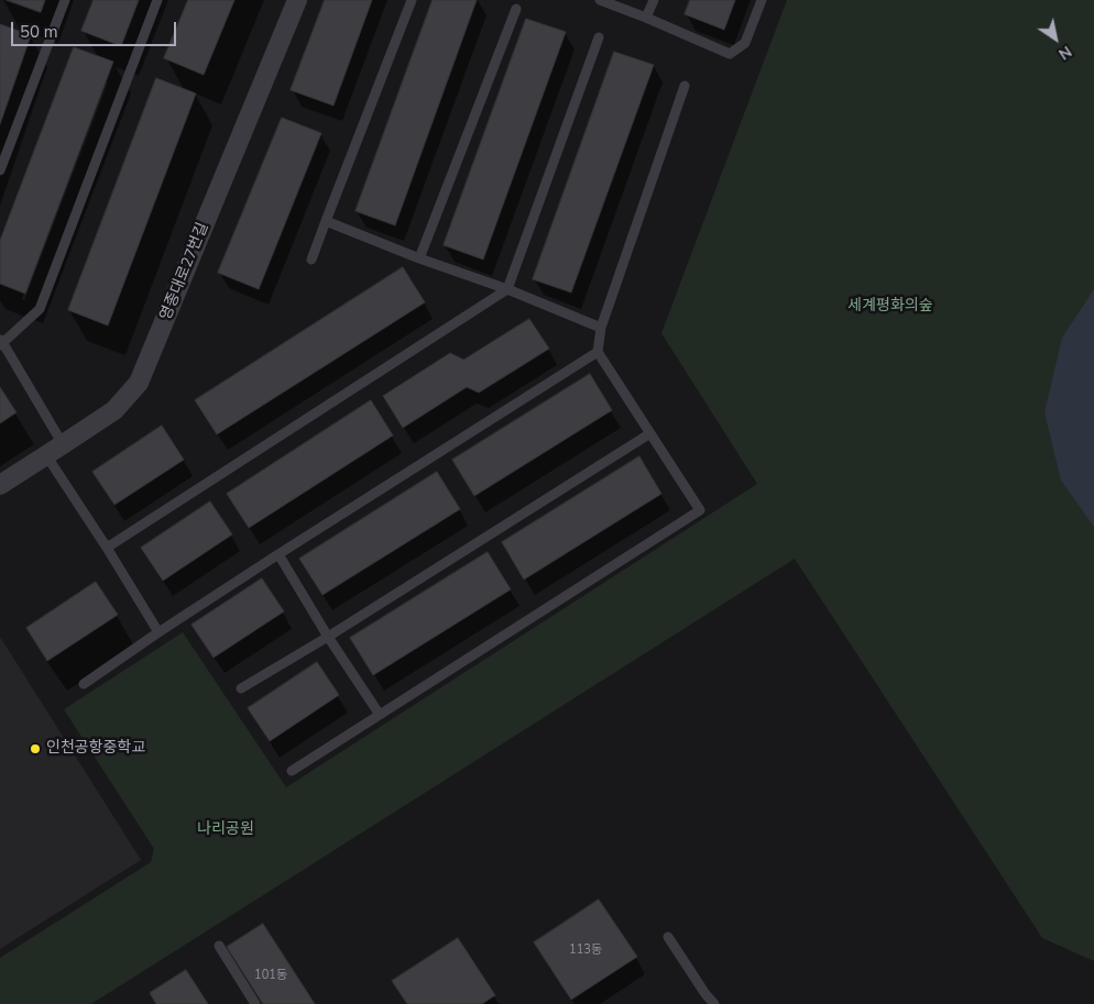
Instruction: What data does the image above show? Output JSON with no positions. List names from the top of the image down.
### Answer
{
  "streets": {
    "street": ["영종대로27번길"]
  },
  "parks": ["세계평화의숲", "나리공원"],
  "places": ["인천공항중학교"],
  "house_numbers": ["113동", "101동"],
  "scale_bar": "50 m",
  "north": "bottom right"
}
